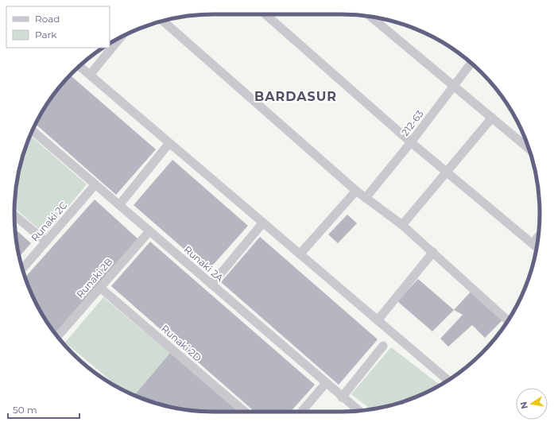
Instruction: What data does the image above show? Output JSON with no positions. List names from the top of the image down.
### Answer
{
  "streets": {
    "street": [
      "212-63",
      "Runaki 2C",
      "Runaki 2A",
      "Runaki 2B",
      "Runaki 2D"
    ]
  },
  "crossings": [
    ["Runaki 2C", "Runaki 2A"],
    ["Runaki 2A", "Runaki 2B"],
    ["Runaki 2B", "Runaki 2D"]
  ],
  "districts": ["BARDASUR"],
  "legend": ["Road", "Park"],
  "scale_bar": "50 m",
  "north": "left"
}
